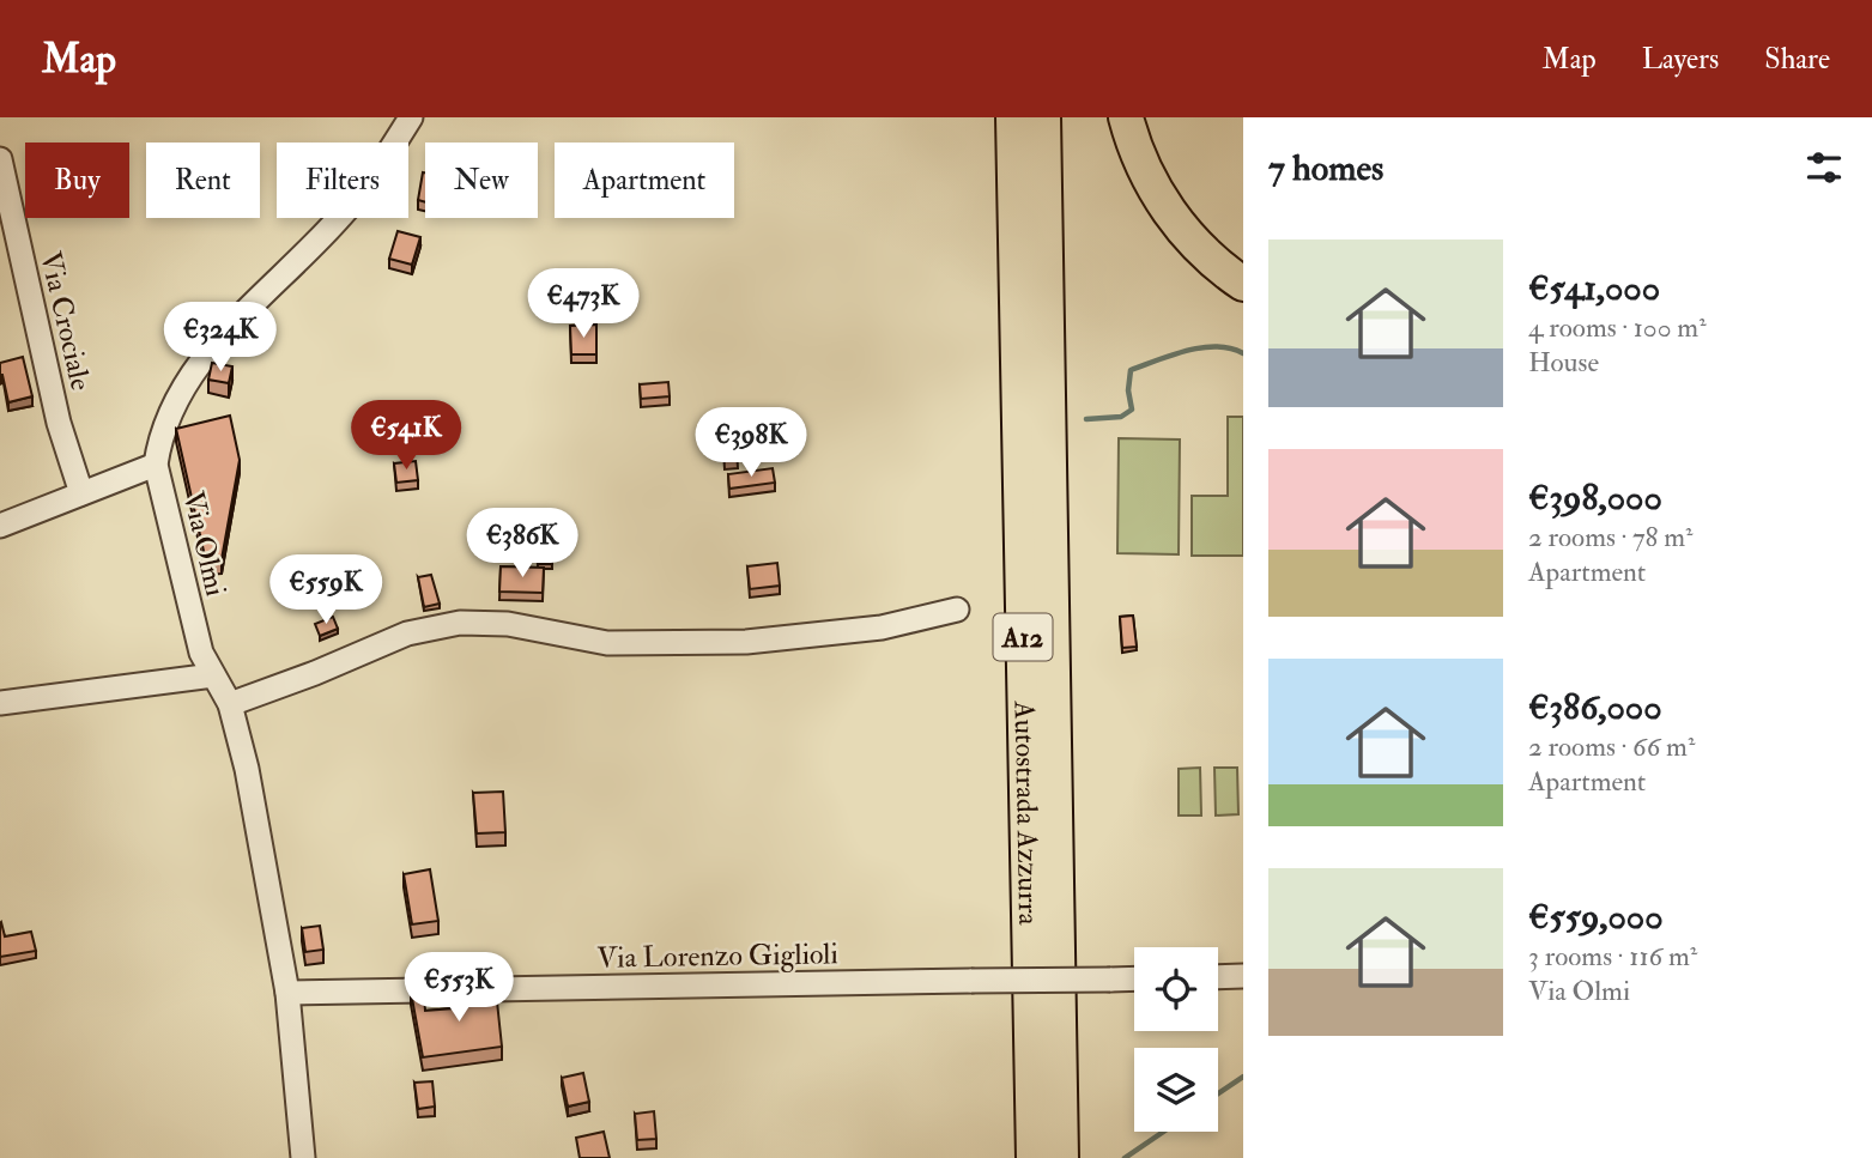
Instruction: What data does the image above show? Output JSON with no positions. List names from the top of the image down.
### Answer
{
  "streets": {
    "highway": ["A12", "Autostrada Azzurra"],
    "street": ["Via Crociale", "Via Olmi", "Via Lorenzo Giglioli"]
  },
  "crossings": [
    ["Via Olmi", "Via Lorenzo Giglioli"]
  ],
  "page": {
    "header": "Map",
    "nav": ["Map", "Layers", "Share"],
    "heading": "7 homes",
    "chip": [
      "Buy",
      "Rent",
      "Filters",
      "New",
      "Apartment"
    ],
    "list": [
      {
        "name": "€541,000",
        "note": "4 rooms · 100 m² · House"
      },
      {
        "name": "€398,000",
        "note": "2 rooms · 78 m² · Apartment"
      },
      {
        "name": "€386,000",
        "note": "2 rooms · 66 m² · Apartment"
      },
      {
        "name": "€559,000",
        "note": "3 rooms · 116 m² · Via Olmi"
      }
    ],
    "price": [
      "€473K",
      "€324K",
      "€541K",
      "€398K",
      "€386K",
      "€559K",
      "€553K"
    ]
  }
}
